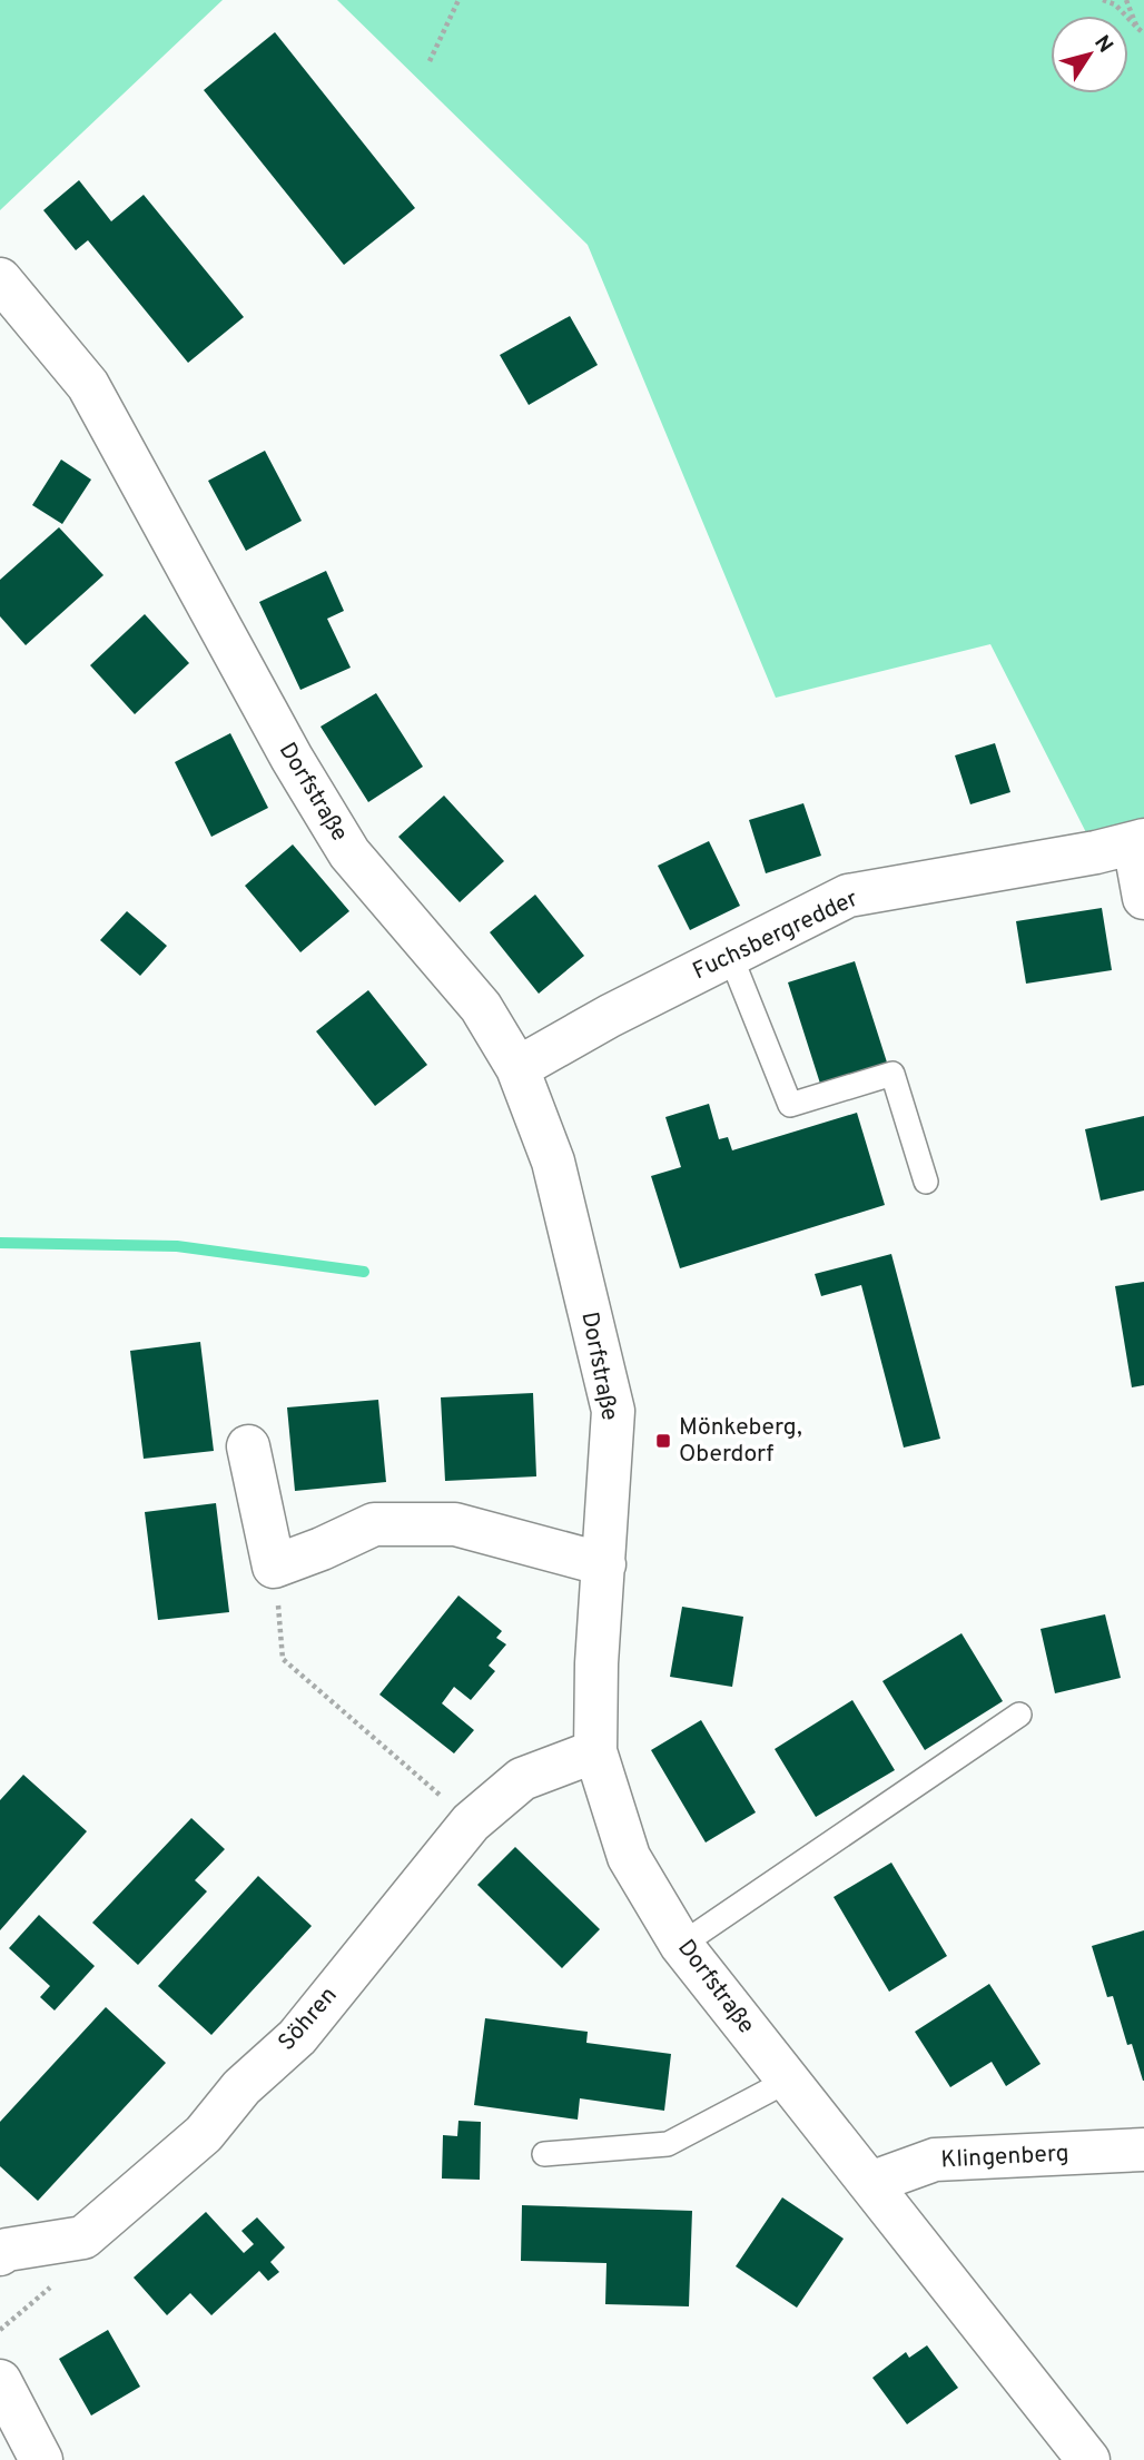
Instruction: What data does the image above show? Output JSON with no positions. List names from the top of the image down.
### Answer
{
  "streets": {
    "street": [
      "Dorfstraße",
      "Fuchsbergredder",
      "Söhren",
      "Klingenberg"
    ]
  },
  "crossings": [
    ["Dorfstraße", "Fuchsbergredder"],
    ["Dorfstraße", "Söhren"],
    ["Dorfstraße", "Klingenberg"]
  ],
  "places": {
    "transit": ["Mönkeberg, Oberdorf"]
  },
  "north": "top right"
}
